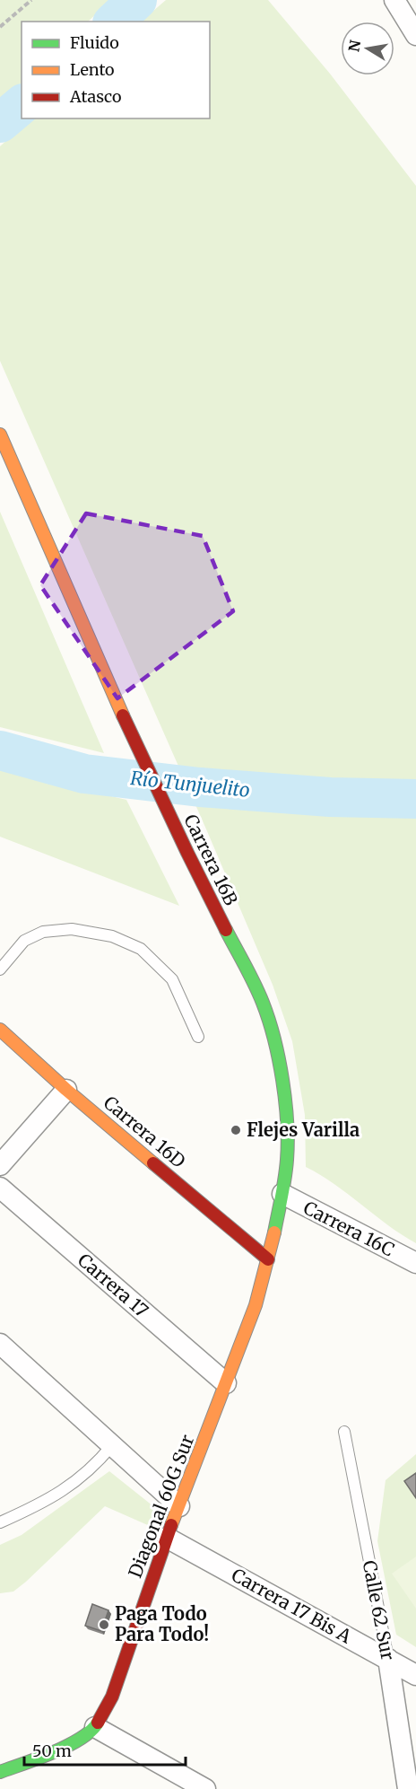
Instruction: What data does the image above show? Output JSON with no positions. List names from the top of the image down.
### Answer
{
  "streets": {
    "street": [
      "Carrera 16B",
      "Carrera 16D",
      "Carrera 16C",
      "Carrera 17",
      "Diagonal 60G Sur",
      "Carrera 17 Bis A",
      "Calle 62 Sur"
    ]
  },
  "crossings": [
    ["Carrera 16B", "Carrera 16C"],
    ["Carrera 16B", "Diagonal 60G Sur"],
    ["Carrera 16D", "Diagonal 60G Sur"],
    ["Carrera 16C", "Diagonal 60G Sur"],
    ["Carrera 17", "Diagonal 60G Sur"],
    ["Diagonal 60G Sur", "Carrera 17 Bis A"],
    ["Carrera 17 Bis A", "Calle 62 Sur"]
  ],
  "water": ["Río Tunjuelito"],
  "places": ["Flejes Varilla", "Paga Todo Para Todo!"],
  "legend": ["Fluido", "Lento", "Atasco"],
  "scale_bar": "50 m",
  "north": "left"
}
